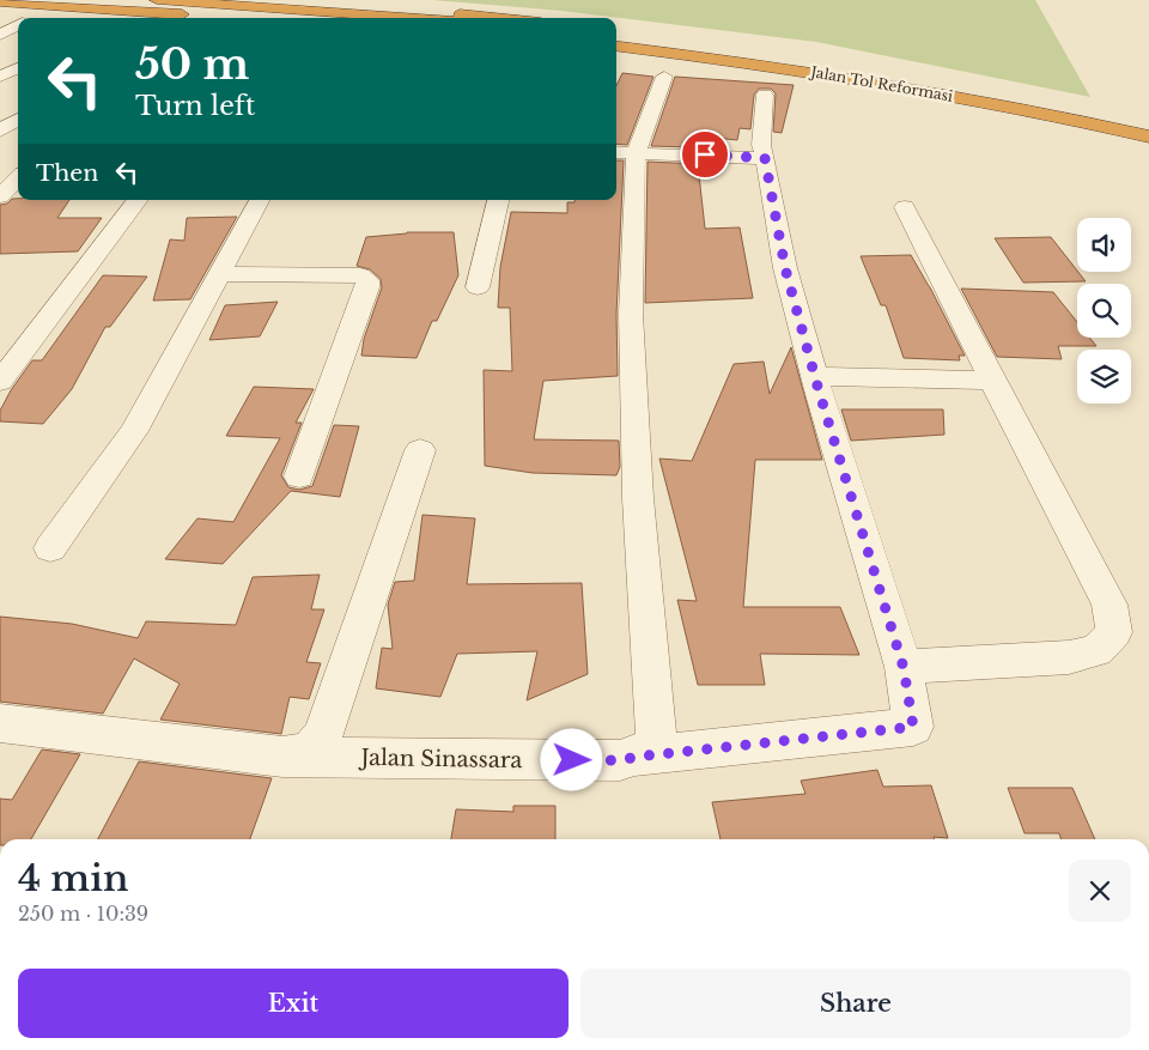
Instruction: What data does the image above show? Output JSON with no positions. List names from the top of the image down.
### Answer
{
  "streets": {
    "highway": ["Jalan Tol Reformasi"],
    "street": ["Jalan Sinassara"]
  },
  "page": {
    "turn": ["50 m", "Turn left"],
    "then": "Then",
    "heading": ["4 min", "250 m · 10:39"],
    "buttons": ["Exit", "Share"]
  }
}
